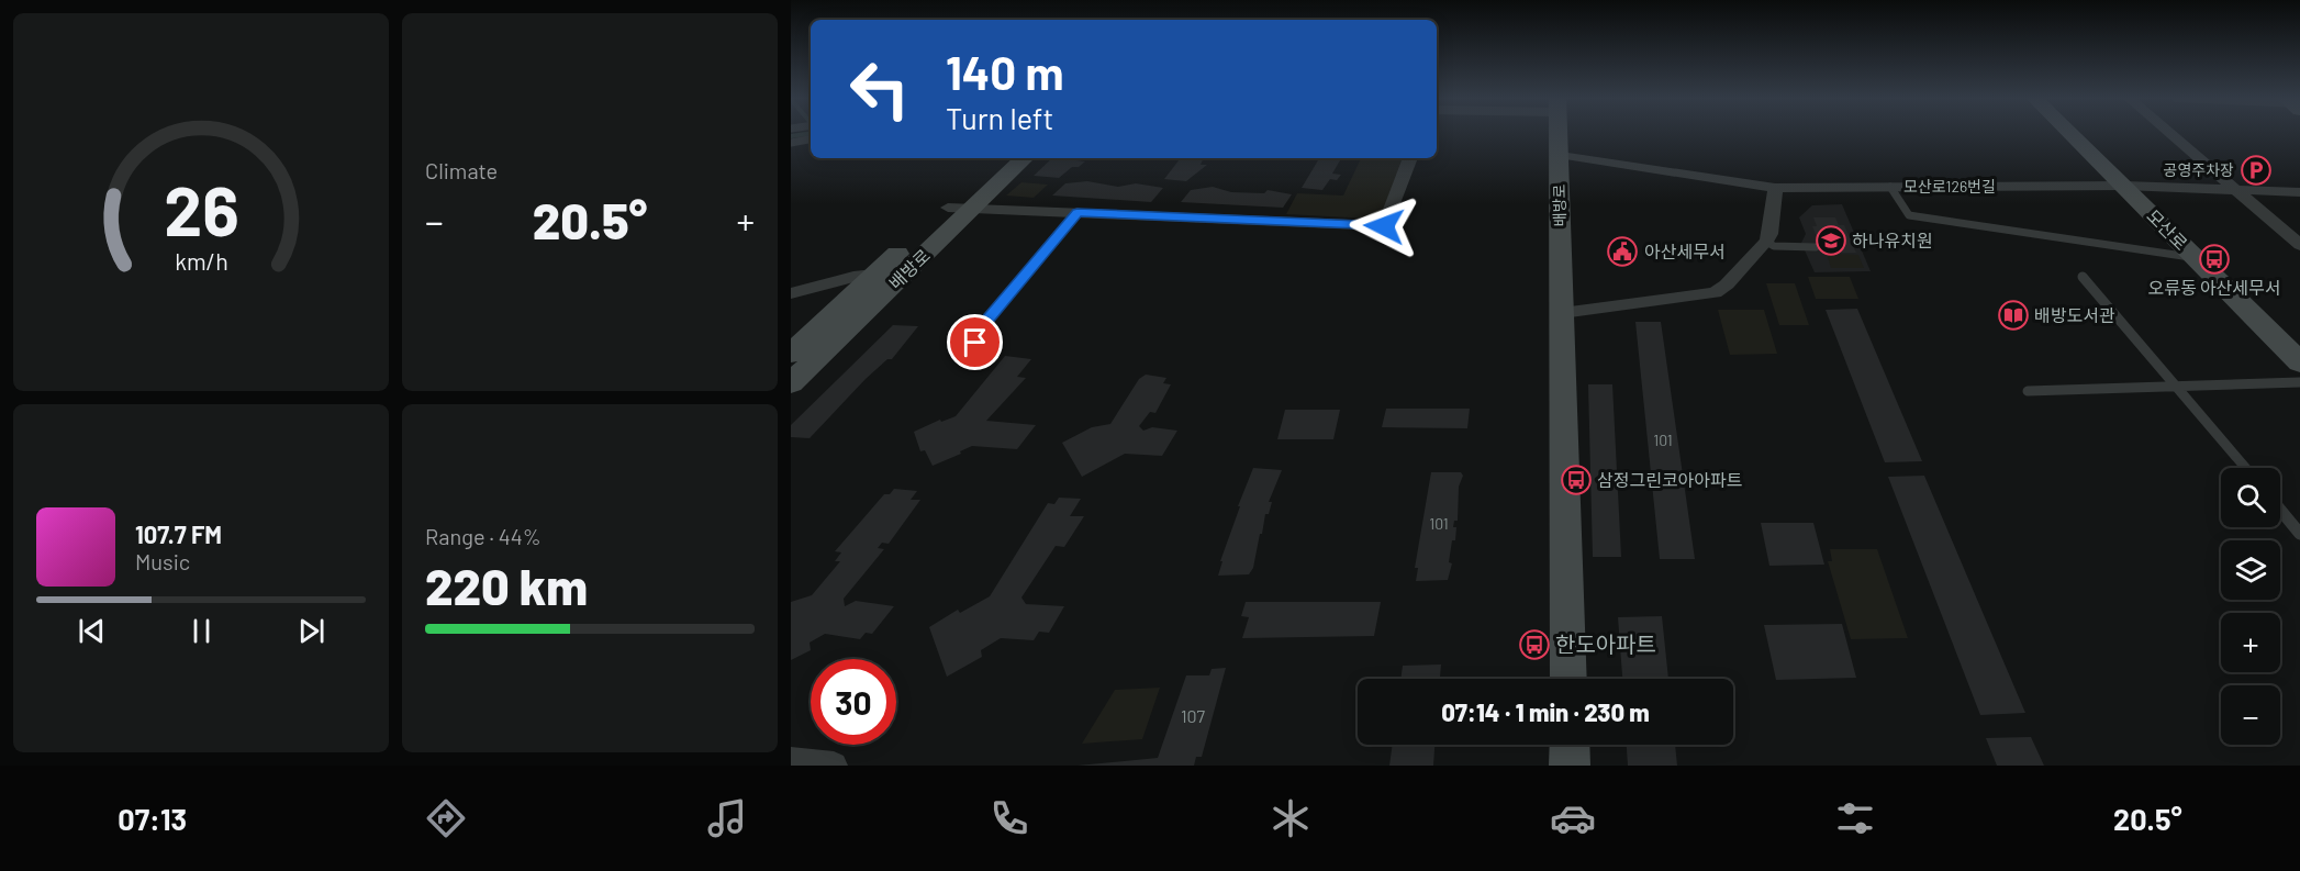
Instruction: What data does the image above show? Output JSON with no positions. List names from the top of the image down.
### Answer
{
  "streets": {
    "street": ["모산로126번길", "배방로", "모산로"]
  },
  "crossings": [
    ["모산로126번길", "배방로"],
    ["모산로126번길", "모산로"]
  ],
  "places": {
    "parking": ["공영주차장"],
    "school or university": ["하나유치원"],
    "public building": ["아산세무서"],
    "bus stop": ["오류동 아산세무서", "삼정그린코아아파트", "한도아파트"],
    "library": ["배방도서관"]
  },
  "house_numbers": ["101", "101", "107"],
  "page": {
    "tile": [
      "Climate",
      ["Range · 44%", "220 km"]
    ],
    "turn": ["140 m", "Turn left"],
    "heat": ["−", "20.5°", "+"],
    "map_buttons": ["+", "−"],
    "song": ["107.7 FM", "Music"],
    "limit": "30",
    "trip": "07:14 · 1 min · 230 m",
    "tabs": ["07:13", "20.5°"],
    "gauge": ["26", "km/h"]
  }
}
